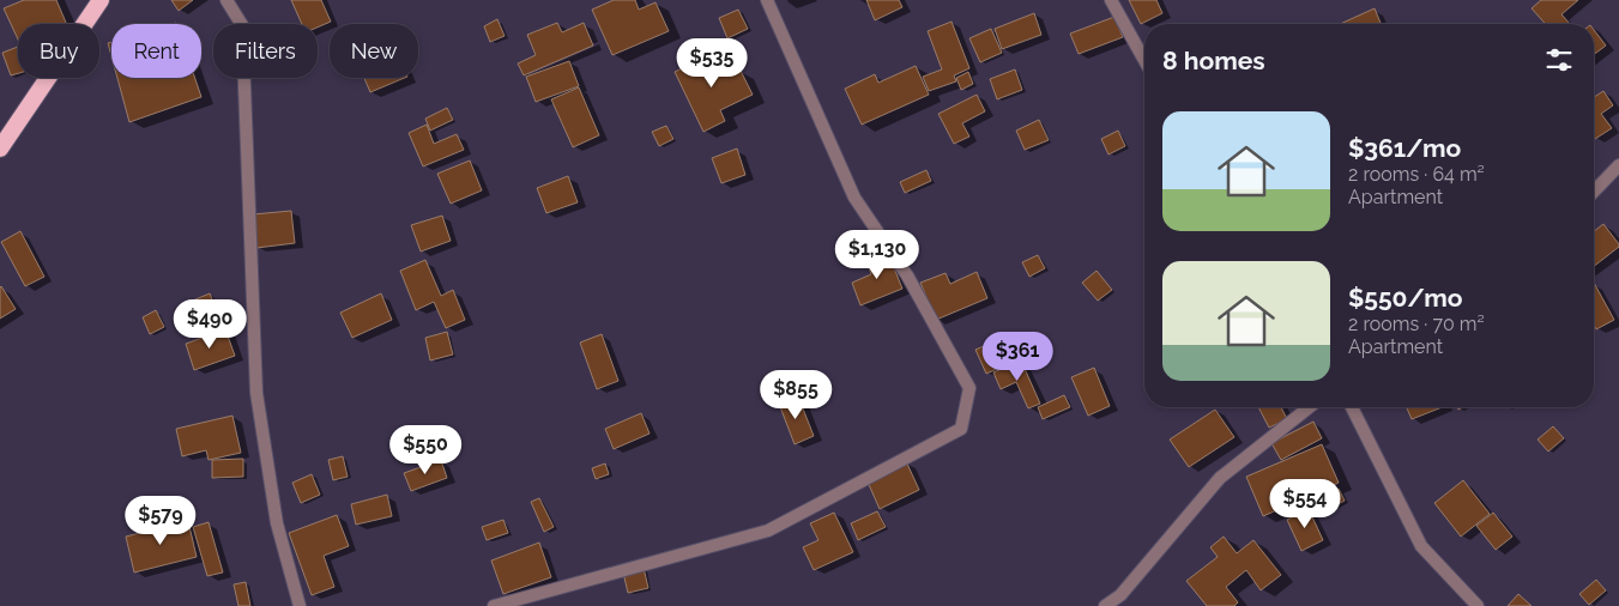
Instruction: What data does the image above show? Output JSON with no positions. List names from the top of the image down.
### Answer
{
  "page": {
    "chip": [
      "Buy",
      "Rent",
      "Filters",
      "New"
    ],
    "heading": "8 homes",
    "price": [
      "$535",
      "$1,130",
      "$490",
      "$361",
      "$855",
      "$550",
      "$554",
      "$579"
    ],
    "list": [
      {
        "name": "$361/mo",
        "note": "2 rooms · 64 m² · Apartment"
      },
      {
        "name": "$550/mo",
        "note": "2 rooms · 70 m² · Apartment"
      }
    ]
  }
}
